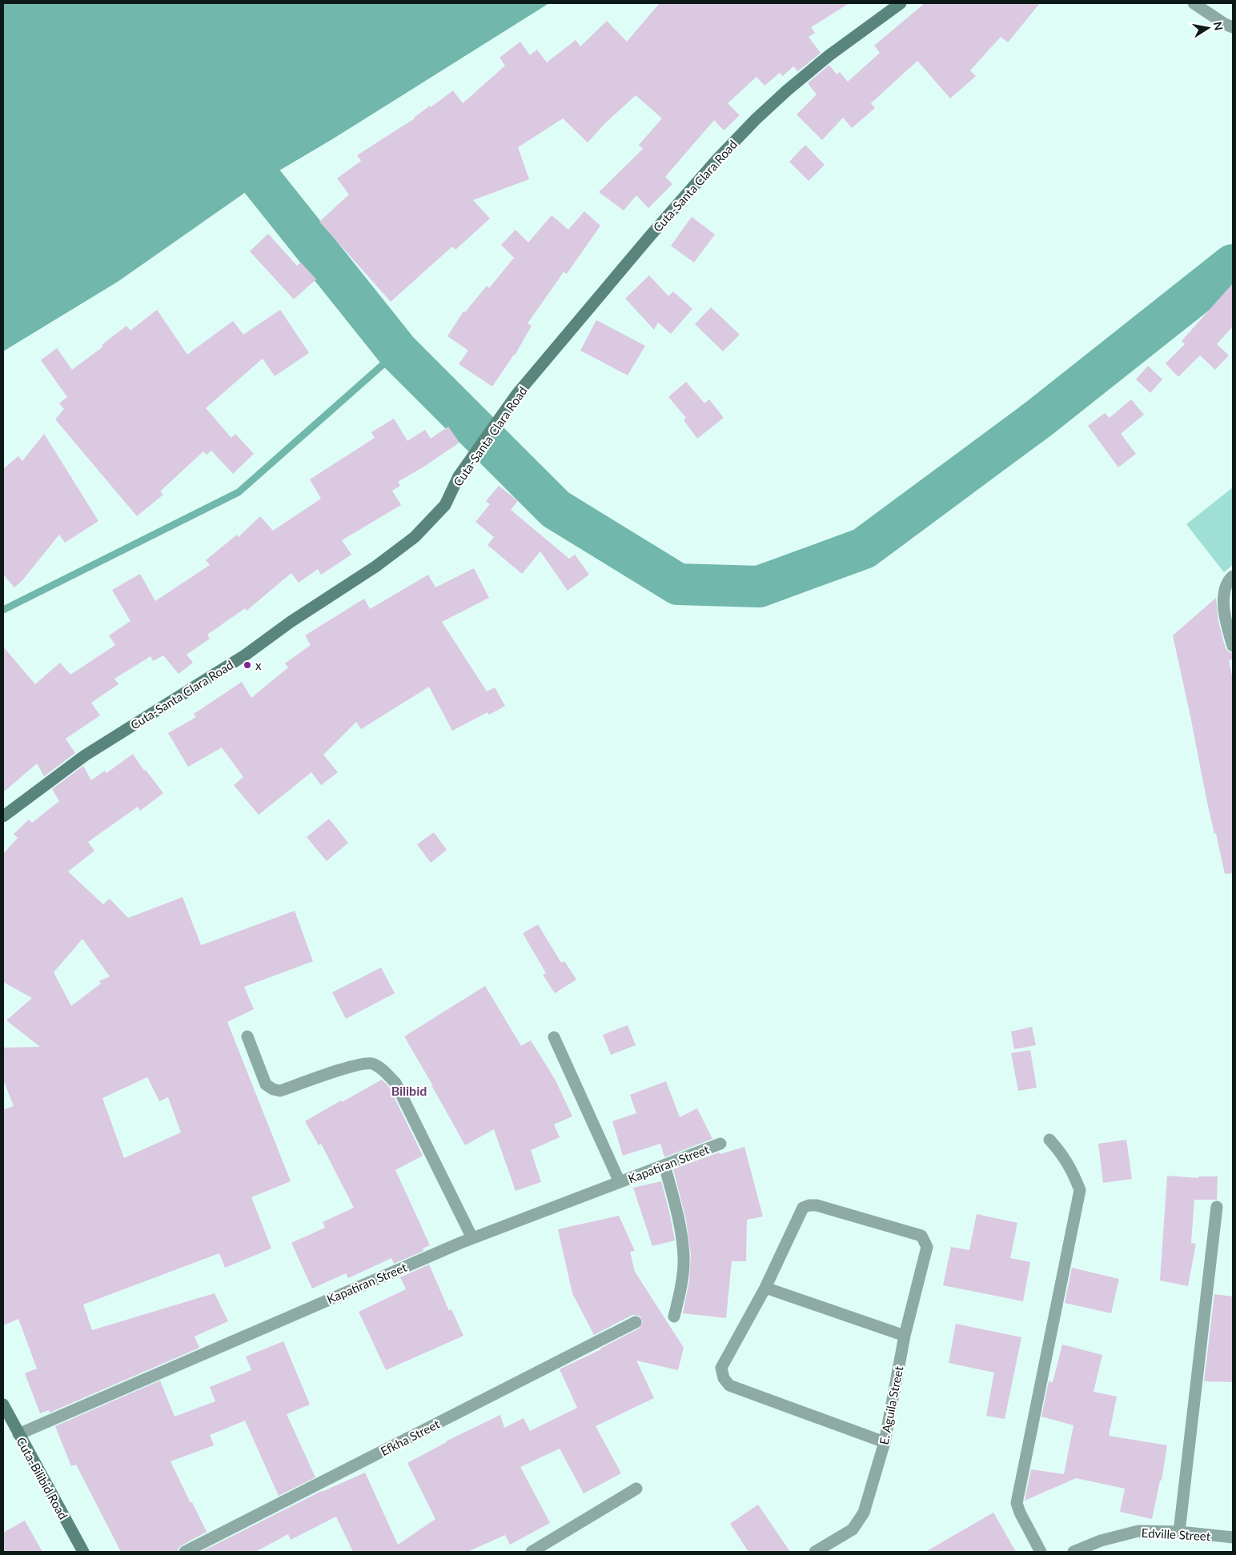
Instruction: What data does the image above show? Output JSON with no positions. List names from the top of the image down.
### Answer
{
  "streets": {
    "street": [
      "Cuta-Santa Clara Road",
      "Kapatiran Street",
      "E. Aguila Street",
      "Efkha Street",
      "Cuta-Bilibid Road",
      "Edville Street"
    ]
  },
  "crossings": [
    ["Kapatiran Street", "Cuta-Bilibid Road"]
  ],
  "districts": ["Bilibid"],
  "places": ["x"],
  "north": "right"
}
